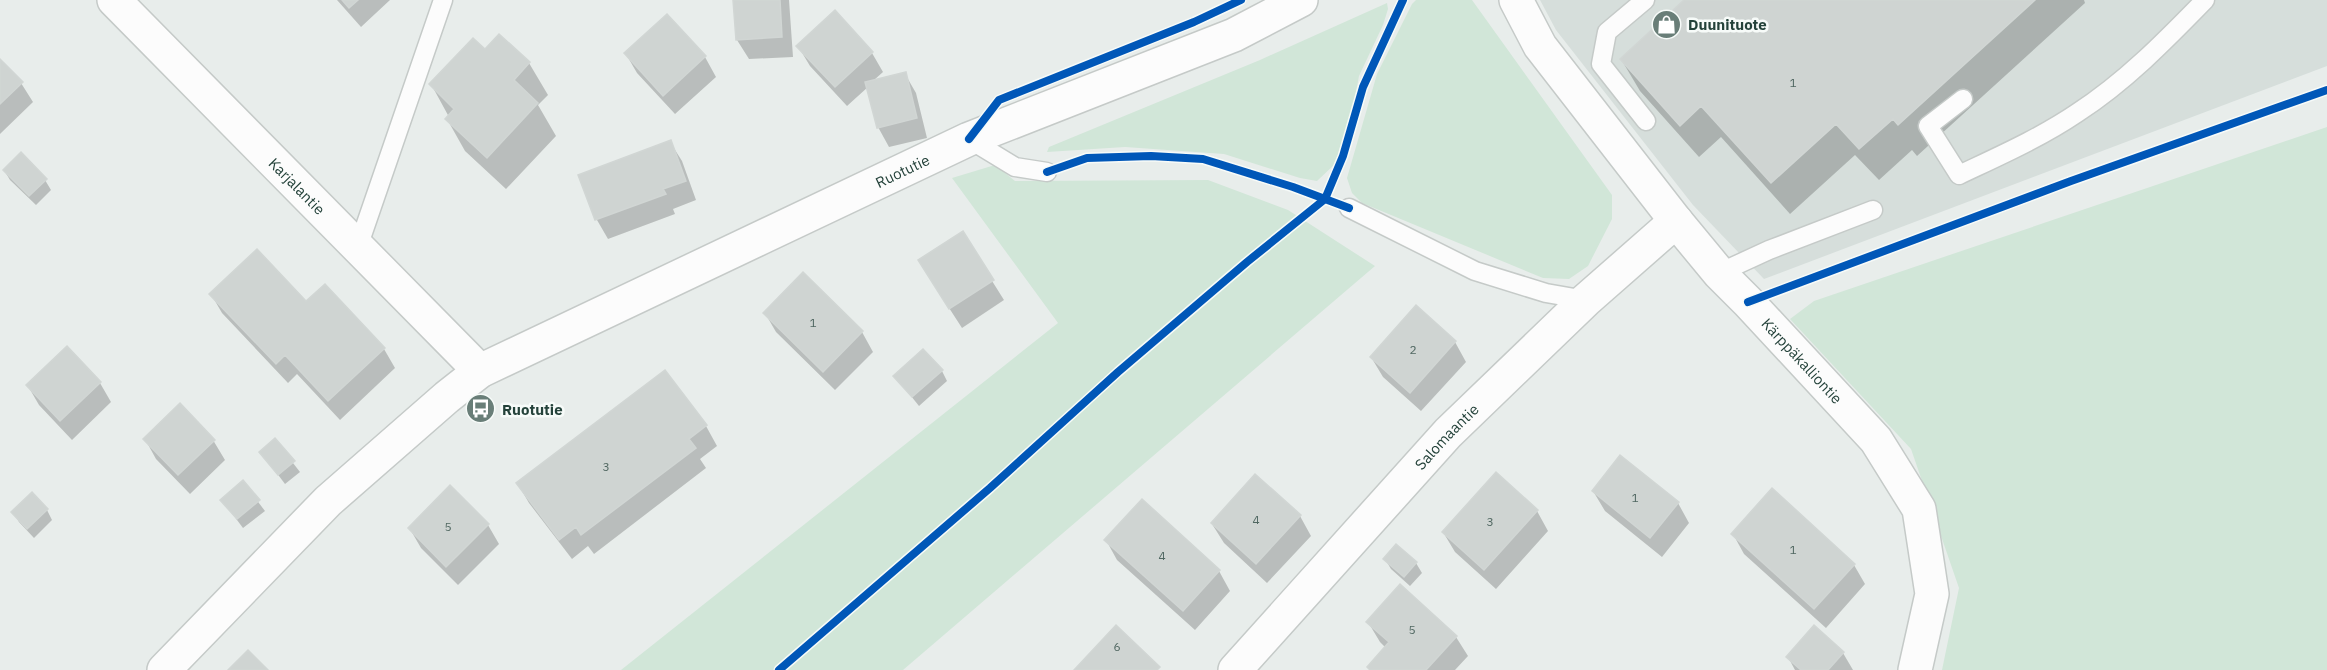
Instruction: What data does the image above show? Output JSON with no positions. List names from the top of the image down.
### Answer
{
  "streets": {
    "street": [
      "Ruotutie",
      "Karjalantie",
      "Kärppäkalliontie",
      "Salomaantie"
    ]
  },
  "crossings": [
    ["Ruotutie", "Karjalantie"],
    ["Kärppäkalliontie", "Salomaantie"]
  ],
  "places": {
    "shop": ["Duunituote"],
    "bus stop": ["Ruotutie"]
  },
  "house_numbers": [
    "1",
    "1",
    "2",
    "3",
    "1",
    "4",
    "3",
    "5",
    "1",
    "4",
    "5",
    "6"
  ]
}
